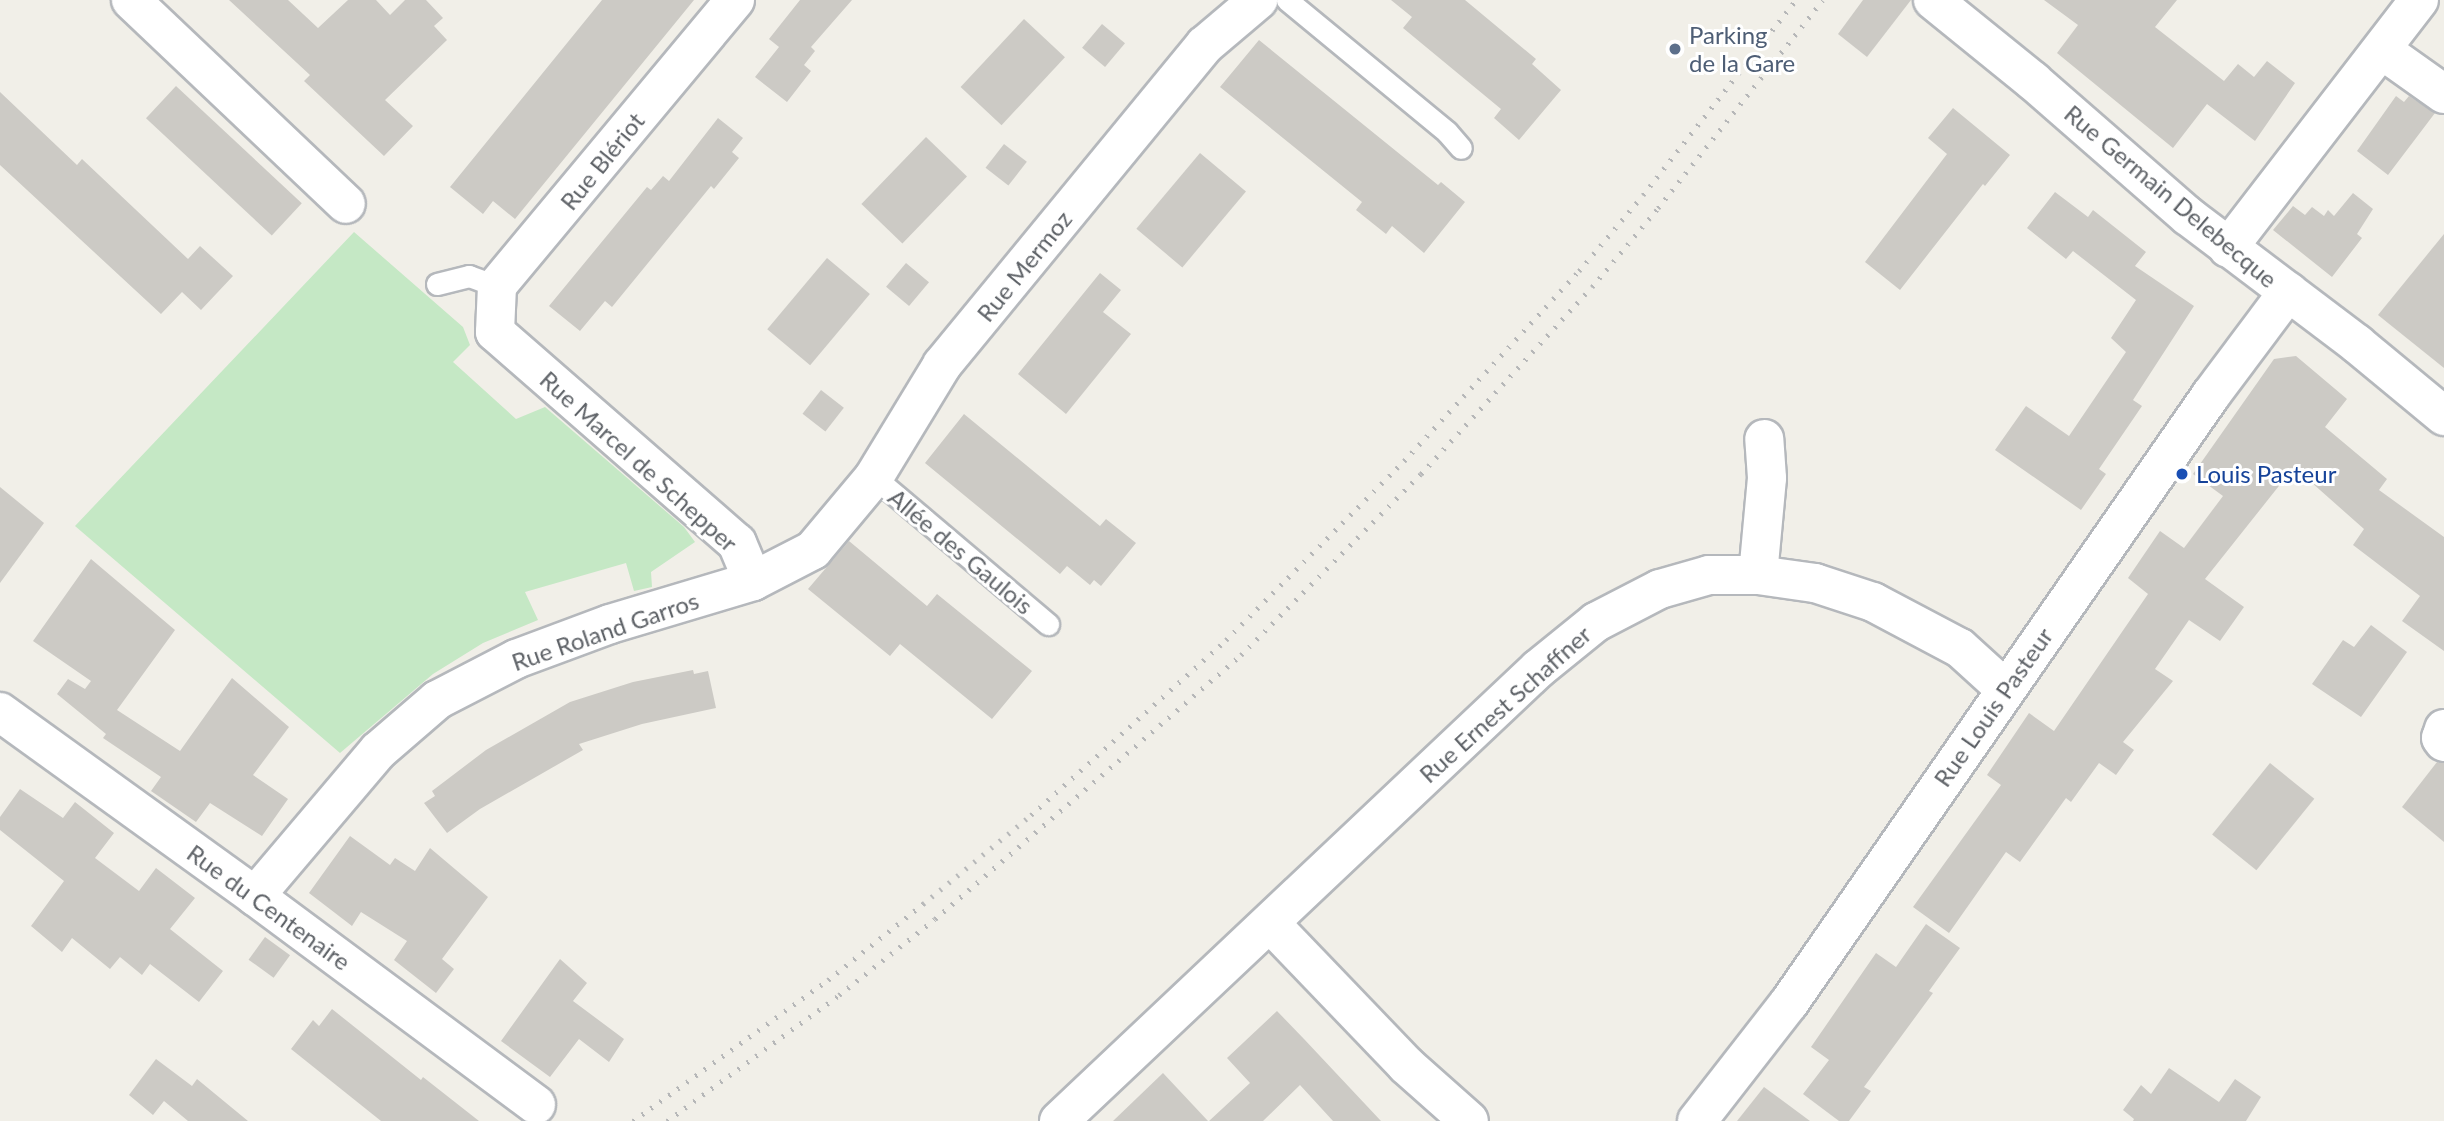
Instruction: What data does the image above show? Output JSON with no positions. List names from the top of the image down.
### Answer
{
  "streets": {
    "street": [
      "Rue Blériot",
      "Rue Germain Delebecque",
      "Rue Mermoz",
      "Rue Marcel de Schepper",
      "Rue Roland Garros",
      "Rue Ernest Schaffner",
      "Rue Louis Pasteur",
      "Rue du Centenaire"
    ],
    "lane": ["Allée des Gaulois"]
  },
  "crossings": [
    ["Rue Blériot", "Rue Marcel de Schepper"],
    ["Rue Germain Delebecque", "Rue Louis Pasteur"],
    ["Rue Mermoz", "Rue Marcel de Schepper"],
    ["Rue Mermoz", "Allée des Gaulois"],
    ["Rue Mermoz", "Rue Roland Garros"],
    ["Rue Marcel de Schepper", "Rue Roland Garros"],
    ["Rue Roland Garros", "Rue du Centenaire"],
    ["Rue Ernest Schaffner", "Rue Louis Pasteur"]
  ],
  "places": ["Parking de la Gare", "Louis Pasteur"]
}
